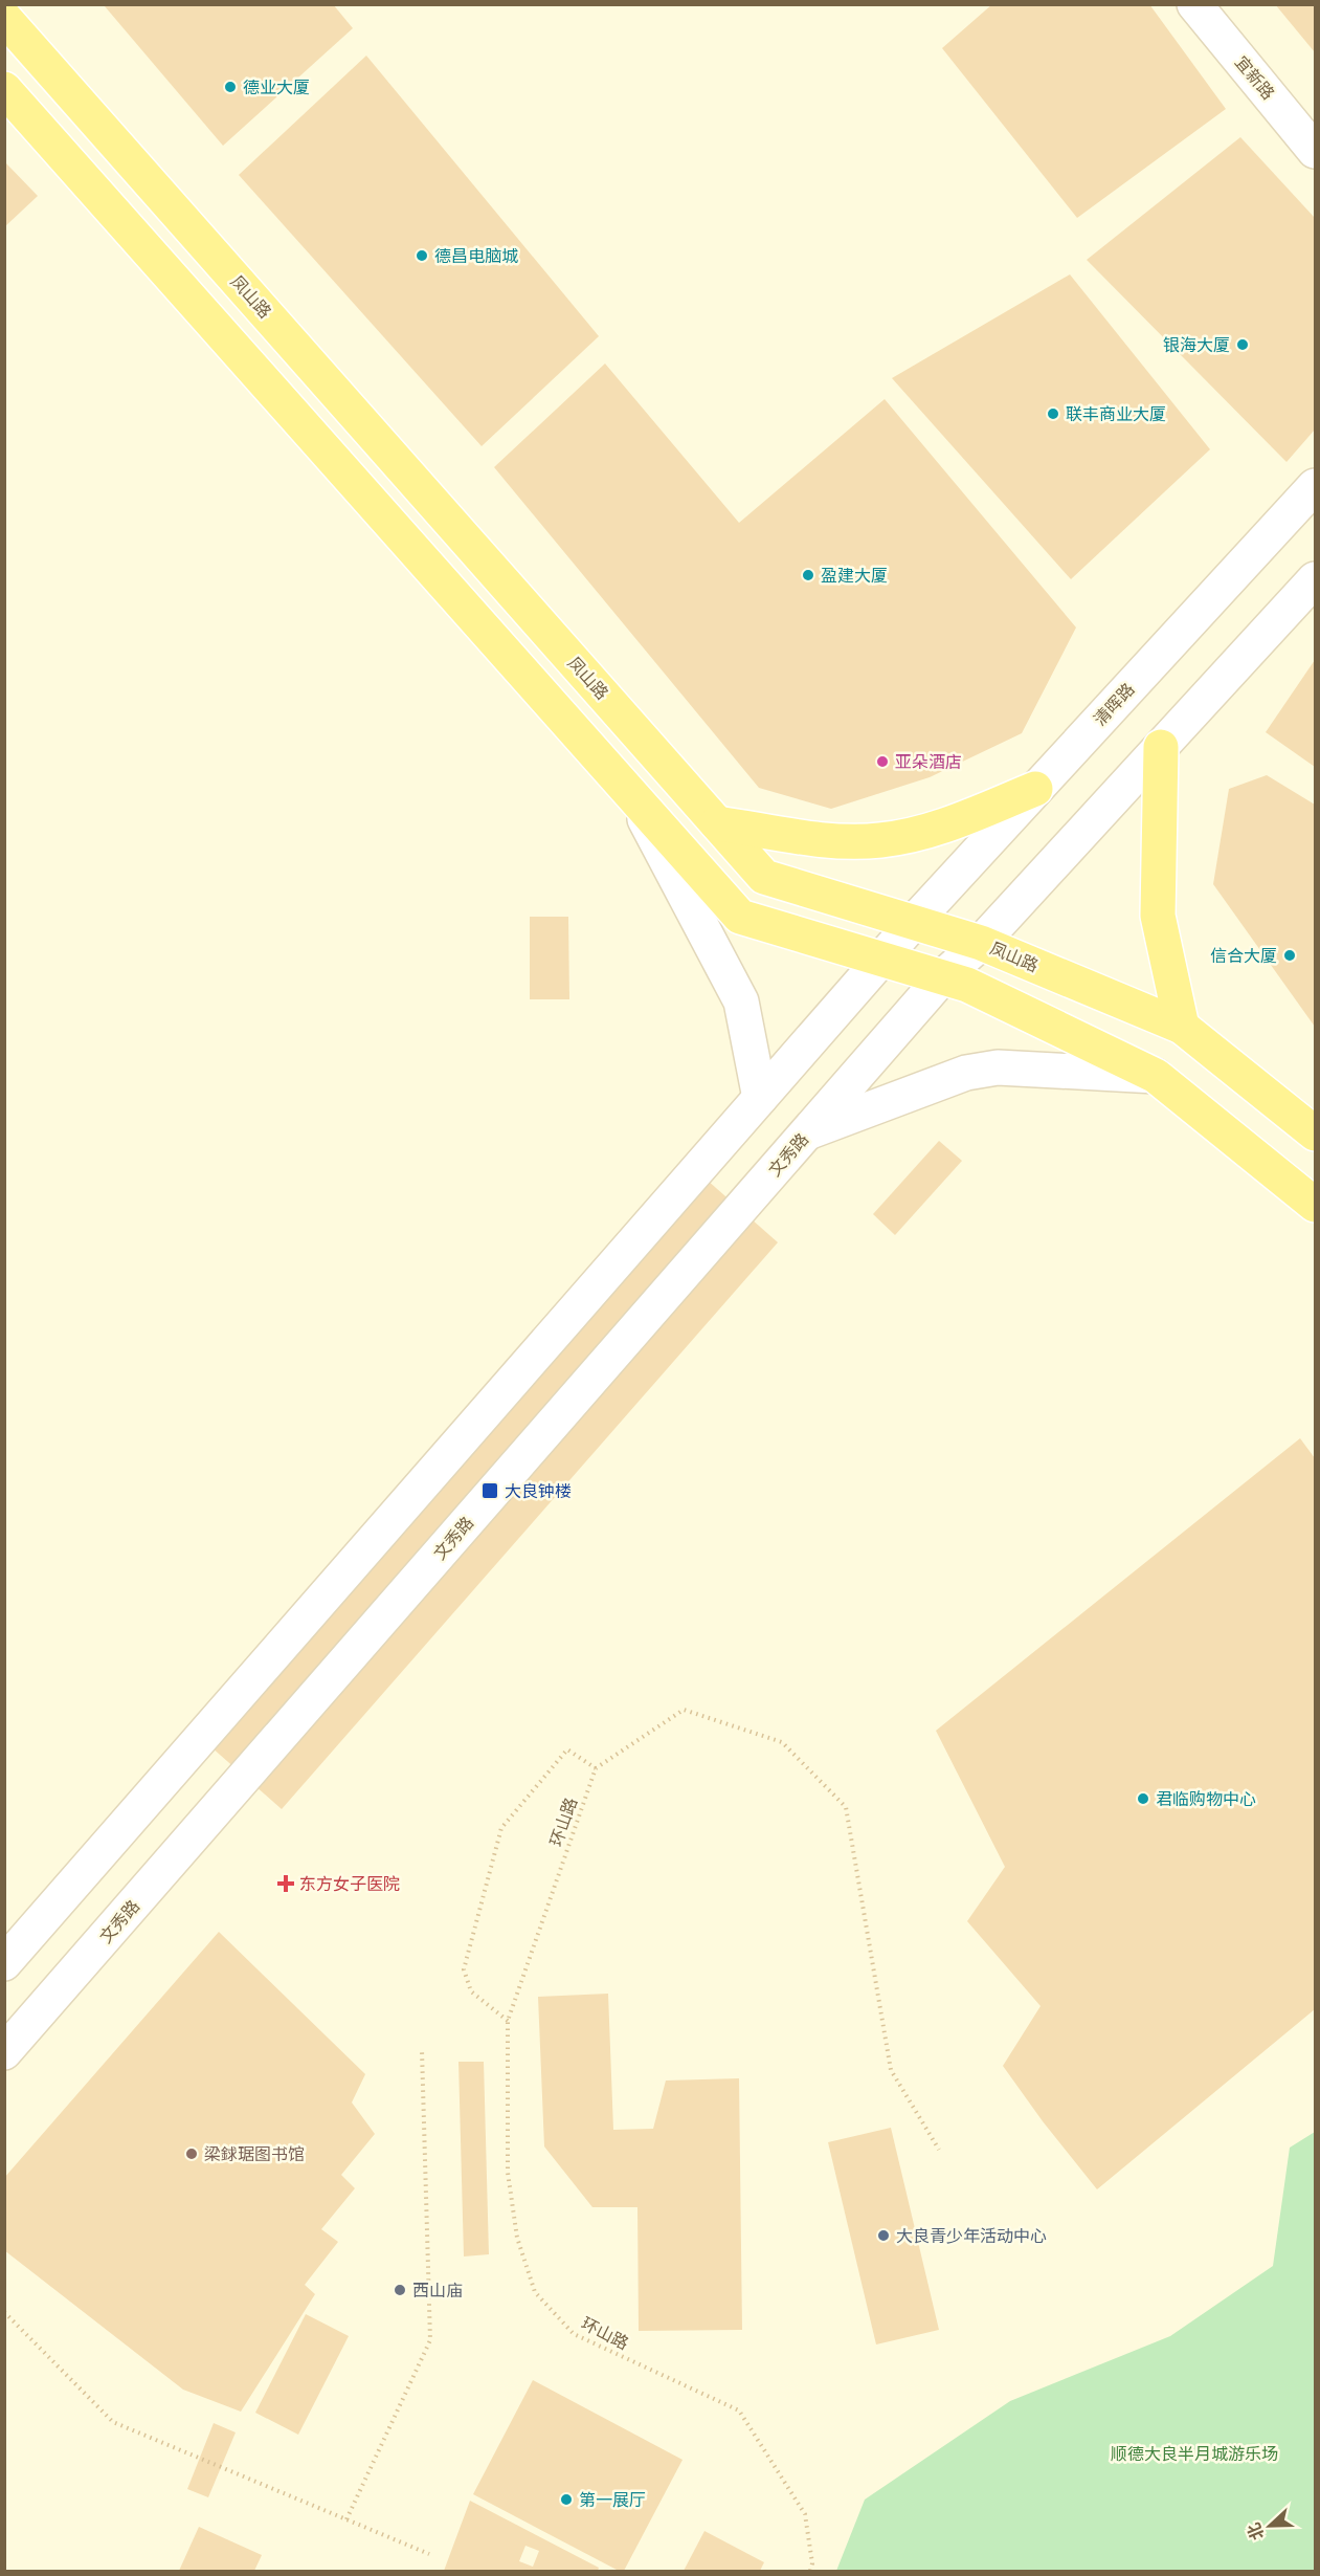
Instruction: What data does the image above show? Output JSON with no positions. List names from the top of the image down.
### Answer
{
  "streets": {
    "main road": ["凤山路"],
    "street": ["宜新路", "清晖路", "文秀路"],
    "path": ["环山路"]
  },
  "crossings": [
    ["凤山路", "清晖路"],
    ["凤山路", "文秀路"]
  ],
  "parks": ["顺德大良半月城游乐场"],
  "places": {
    "other": [
      "德业大厦",
      "德昌电脑城",
      "银海大厦",
      "联丰商业大厦",
      "盈建大厦",
      "亚朵酒店",
      "信合大厦",
      "君临购物中心",
      "梁銶琚图书馆",
      "大良青少年活动中心",
      "西山庙",
      "第一展厅"
    ],
    "transit": ["大良钟楼"],
    "health": ["东方女子医院"]
  },
  "north": "left"
}
